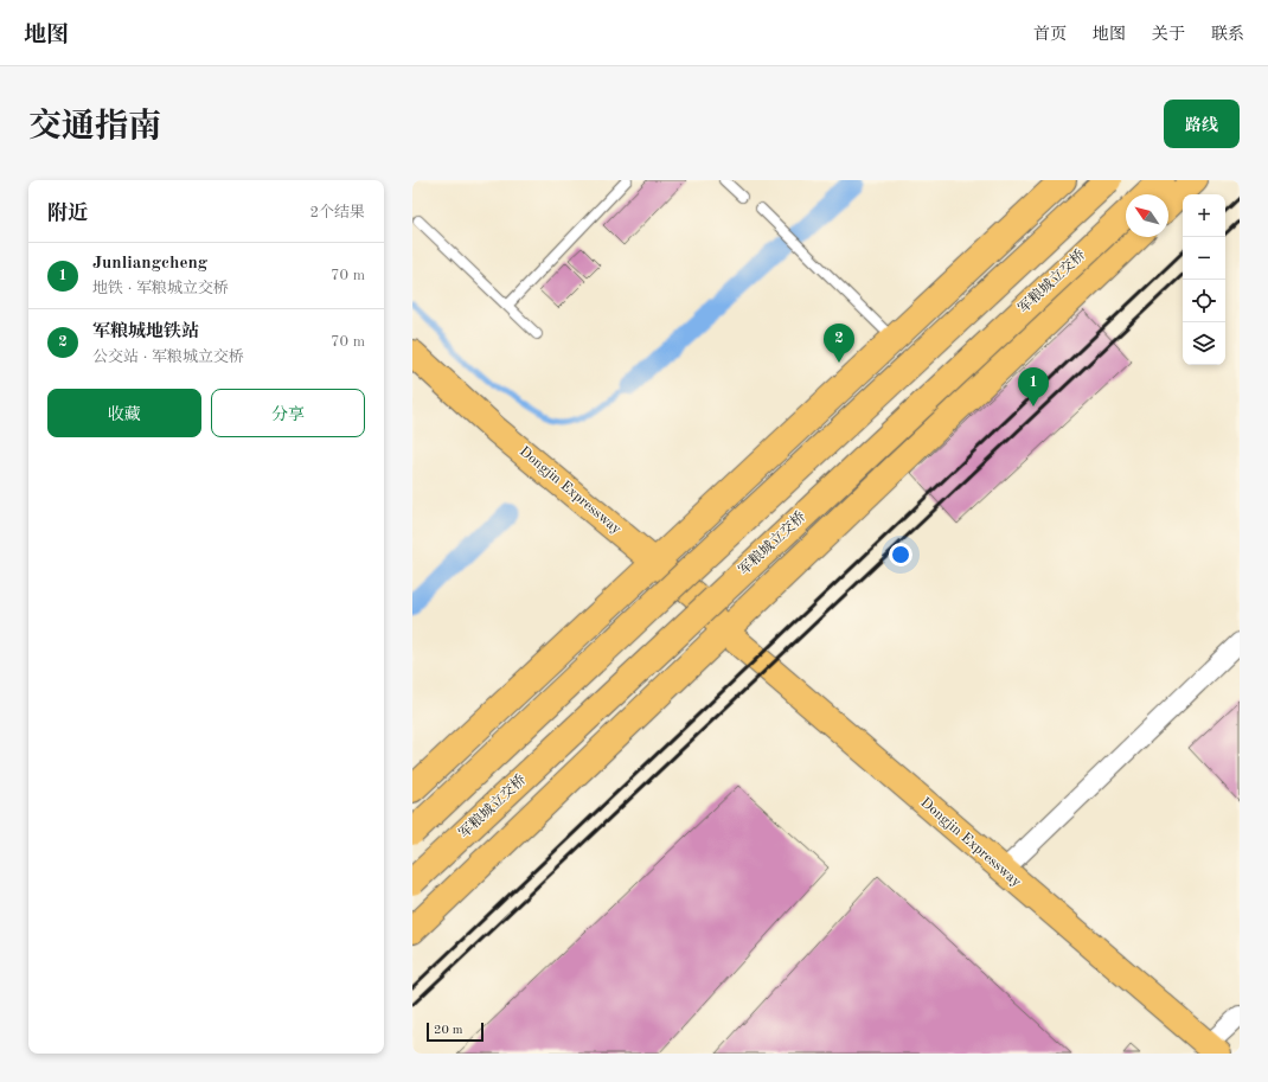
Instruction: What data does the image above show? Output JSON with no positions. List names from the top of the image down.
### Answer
{
  "streets": {
    "main road": ["军粮城立交桥", "Dongjin Expressway"]
  },
  "scale_bar": "20 m",
  "north": "top left",
  "page": {
    "header": "地图",
    "nav": [
      "首页",
      "地图",
      "关于",
      "联系"
    ],
    "title": "交通指南",
    "buttons": [
      "路线",
      ["收藏", "分享"]
    ],
    "heading": ["附近", "2个结果"],
    "map_buttons": ["+", "−"],
    "list": [
      {
        "mark": "1",
        "name": "Junliangcheng",
        "note": "地铁 · 军粮城立交桥",
        "value": "70 m"
      },
      {
        "mark": "2",
        "name": "军粮城地铁站",
        "note": "公交站 · 军粮城立交桥",
        "value": "70 m"
      }
    ],
    "pins": ["2", "1"],
    "scale": "20 m"
  }
}
